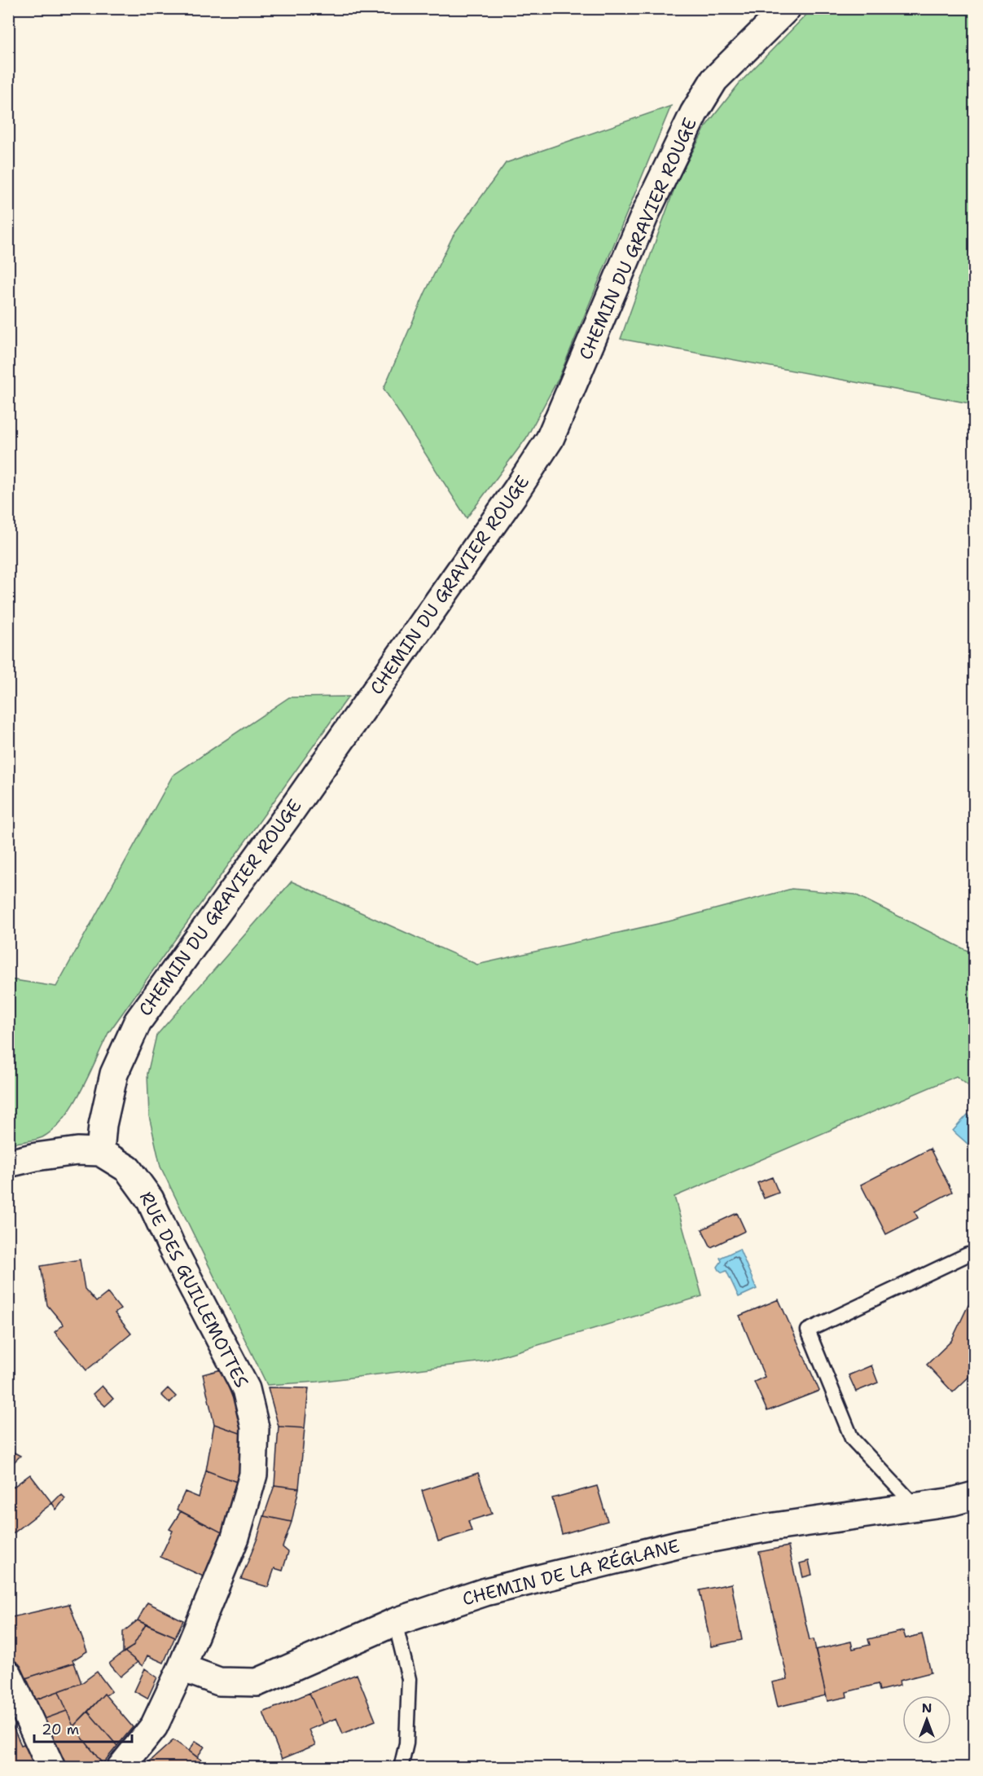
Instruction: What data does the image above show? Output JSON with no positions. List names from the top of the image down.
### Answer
{
  "streets": {
    "street": ["CHEMIN DU GRAVIER ROUGE", "RUE DES GUILLEMOTTES", "CHEMIN DE LA RÉGLANE"]
  },
  "crossings": [
    ["CHEMIN DU GRAVIER ROUGE", "RUE DES GUILLEMOTTES"],
    ["RUE DES GUILLEMOTTES", "CHEMIN DE LA RÉGLANE"]
  ],
  "scale_bar": "20 m",
  "north": "top"
}
